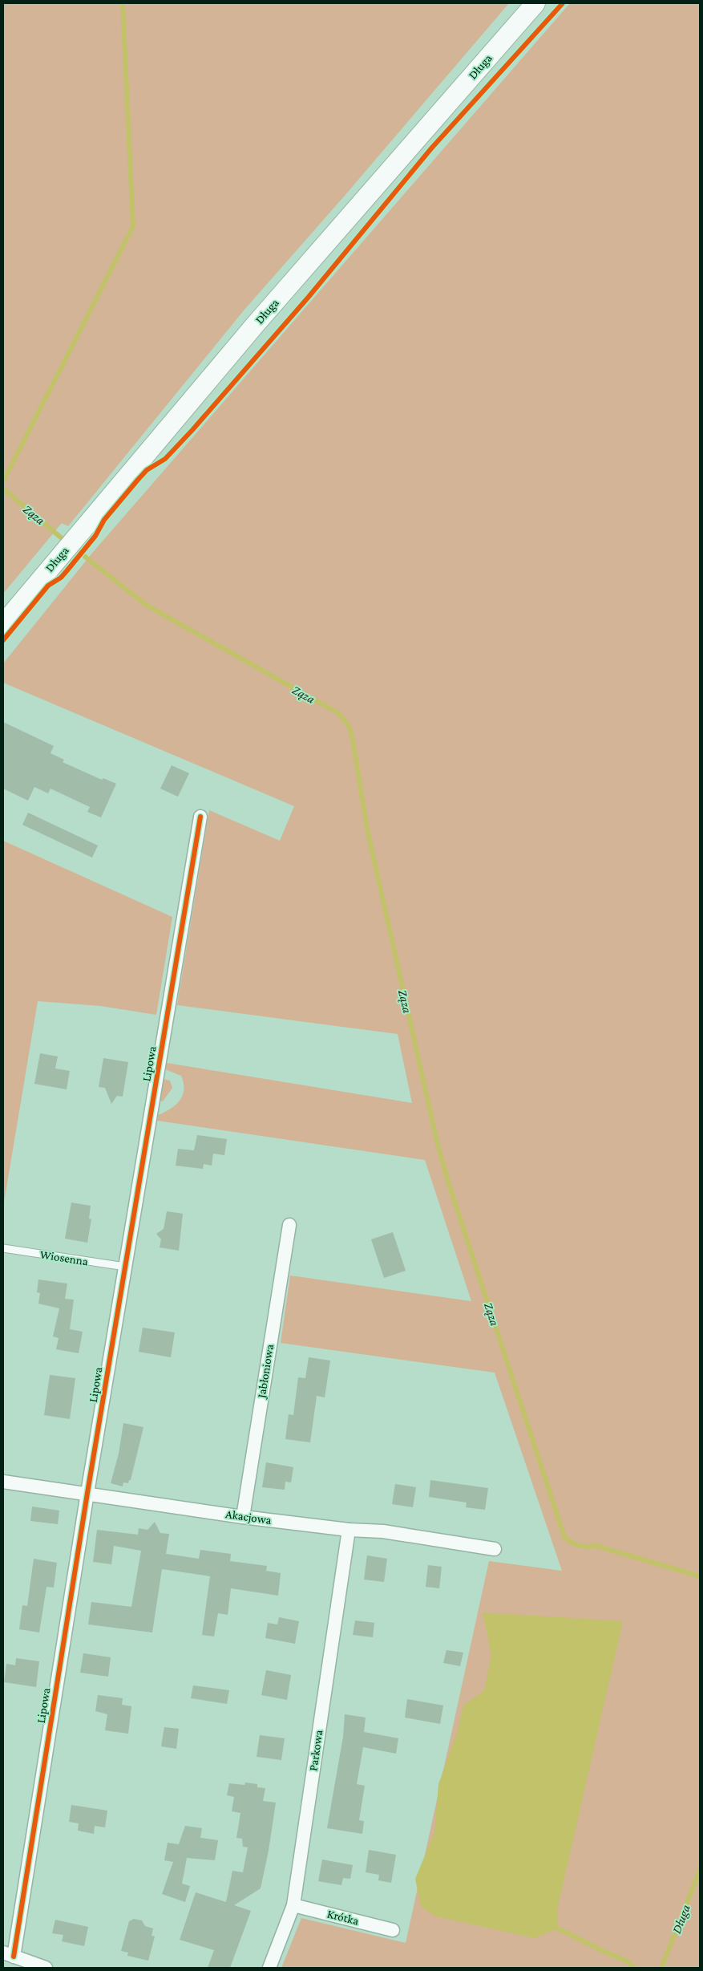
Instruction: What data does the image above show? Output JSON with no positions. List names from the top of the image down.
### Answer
{
  "streets": {
    "street": [
      "Długa",
      "Lipowa",
      "Jabłoniowa",
      "Akacjowa",
      "Parkowa",
      "Krótka"
    ],
    "lane": ["Wiosenna"]
  },
  "crossings": [
    ["Lipowa", "Wiosenna"],
    ["Lipowa", "Akacjowa"],
    ["Jabłoniowa", "Akacjowa"],
    ["Akacjowa", "Parkowa"],
    ["Parkowa", "Krótka"]
  ],
  "water": ["Ząza", "Długa"]
}
